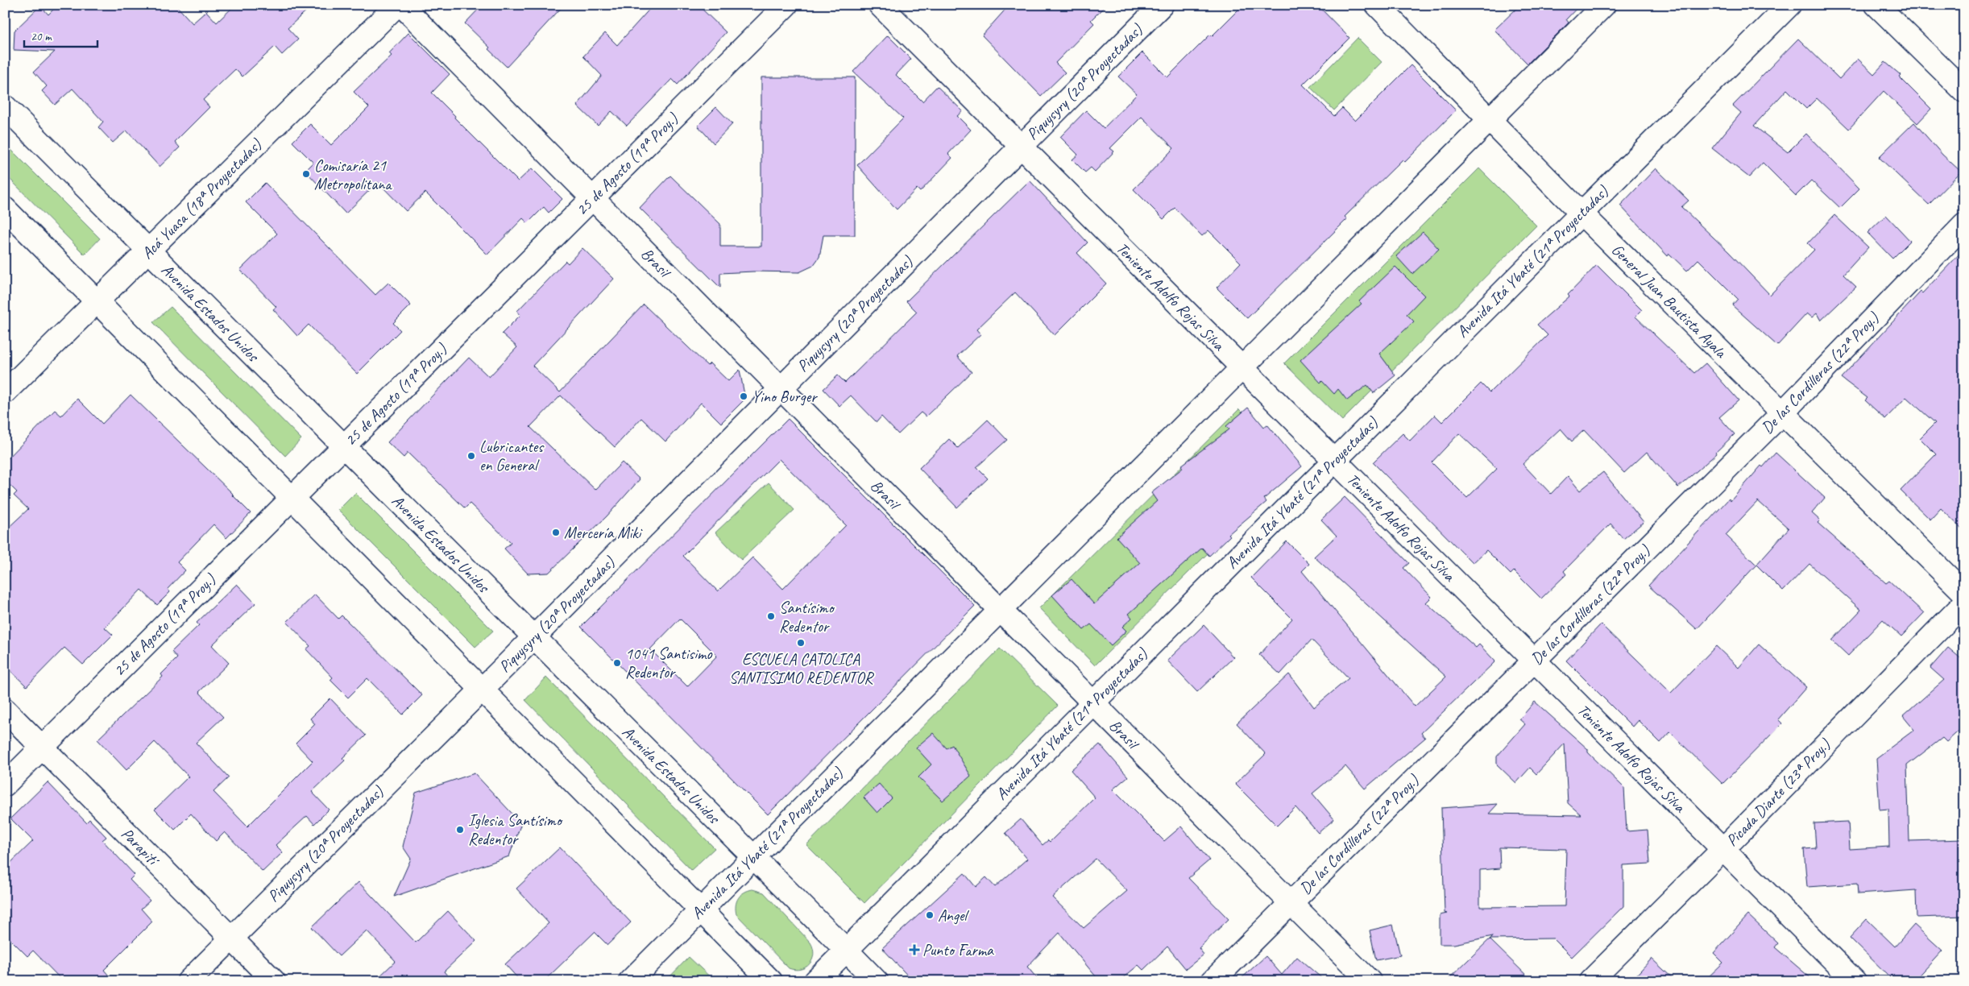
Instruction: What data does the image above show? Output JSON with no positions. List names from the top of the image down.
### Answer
{
  "streets": {
    "street": [
      "Piquysyry (20ª Proyectadas)",
      "25 de Agosto (19ª Proy.)",
      "Acá Yuasa (18ª Proyectadas)",
      "Brasil",
      "Avenida Itá Ybaté (21ª Proyectadas)",
      "Teniente Adolfo Rojas Silva",
      "General Juan Bautista Ayala",
      "Avenida Estados Unidos",
      "De las Cordilleras (22ª Proy.)",
      "Picada Diarte (23ª Proy.)",
      "Parapití"
    ]
  },
  "crossings": [
    ["Piquysyry (20ª Proyectadas)", "Brasil"],
    ["Piquysyry (20ª Proyectadas)", "Teniente Adolfo Rojas Silva"],
    ["Piquysyry (20ª Proyectadas)", "Avenida Estados Unidos"],
    ["Piquysyry (20ª Proyectadas)", "Parapití"],
    ["25 de Agosto (19ª Proy.)", "Brasil"],
    ["25 de Agosto (19ª Proy.)", "Avenida Estados Unidos"],
    ["25 de Agosto (19ª Proy.)", "Parapití"],
    ["Acá Yuasa (18ª Proyectadas)", "Avenida Estados Unidos"],
    ["Brasil", "Avenida Itá Ybaté (21ª Proyectadas)"],
    ["Brasil", "De las Cordilleras (22ª Proy.)"],
    ["Avenida Itá Ybaté (21ª Proyectadas)", "Teniente Adolfo Rojas Silva"],
    ["Avenida Itá Ybaté (21ª Proyectadas)", "General Juan Bautista Ayala"],
    ["Avenida Itá Ybaté (21ª Proyectadas)", "Avenida Estados Unidos"],
    ["Teniente Adolfo Rojas Silva", "De las Cordilleras (22ª Proy.)"],
    ["Teniente Adolfo Rojas Silva", "Picada Diarte (23ª Proy.)"],
    ["General Juan Bautista Ayala", "De las Cordilleras (22ª Proy.)"]
  ],
  "places": {
    "other": [
      "Comisaría 21 Metropolitana",
      "Yino Burger",
      "Lubricantes en General",
      "Mercería Miki",
      "Santísimo Redentor",
      "ESCUELA CATOLICA SANTISIMO REDENTOR",
      "1041 Santisimo Redentor",
      "Iglesia Santísimo Redentor",
      "Angel"
    ],
    "health": ["Punto Farma"]
  },
  "scale_bar": "20 m"
}
